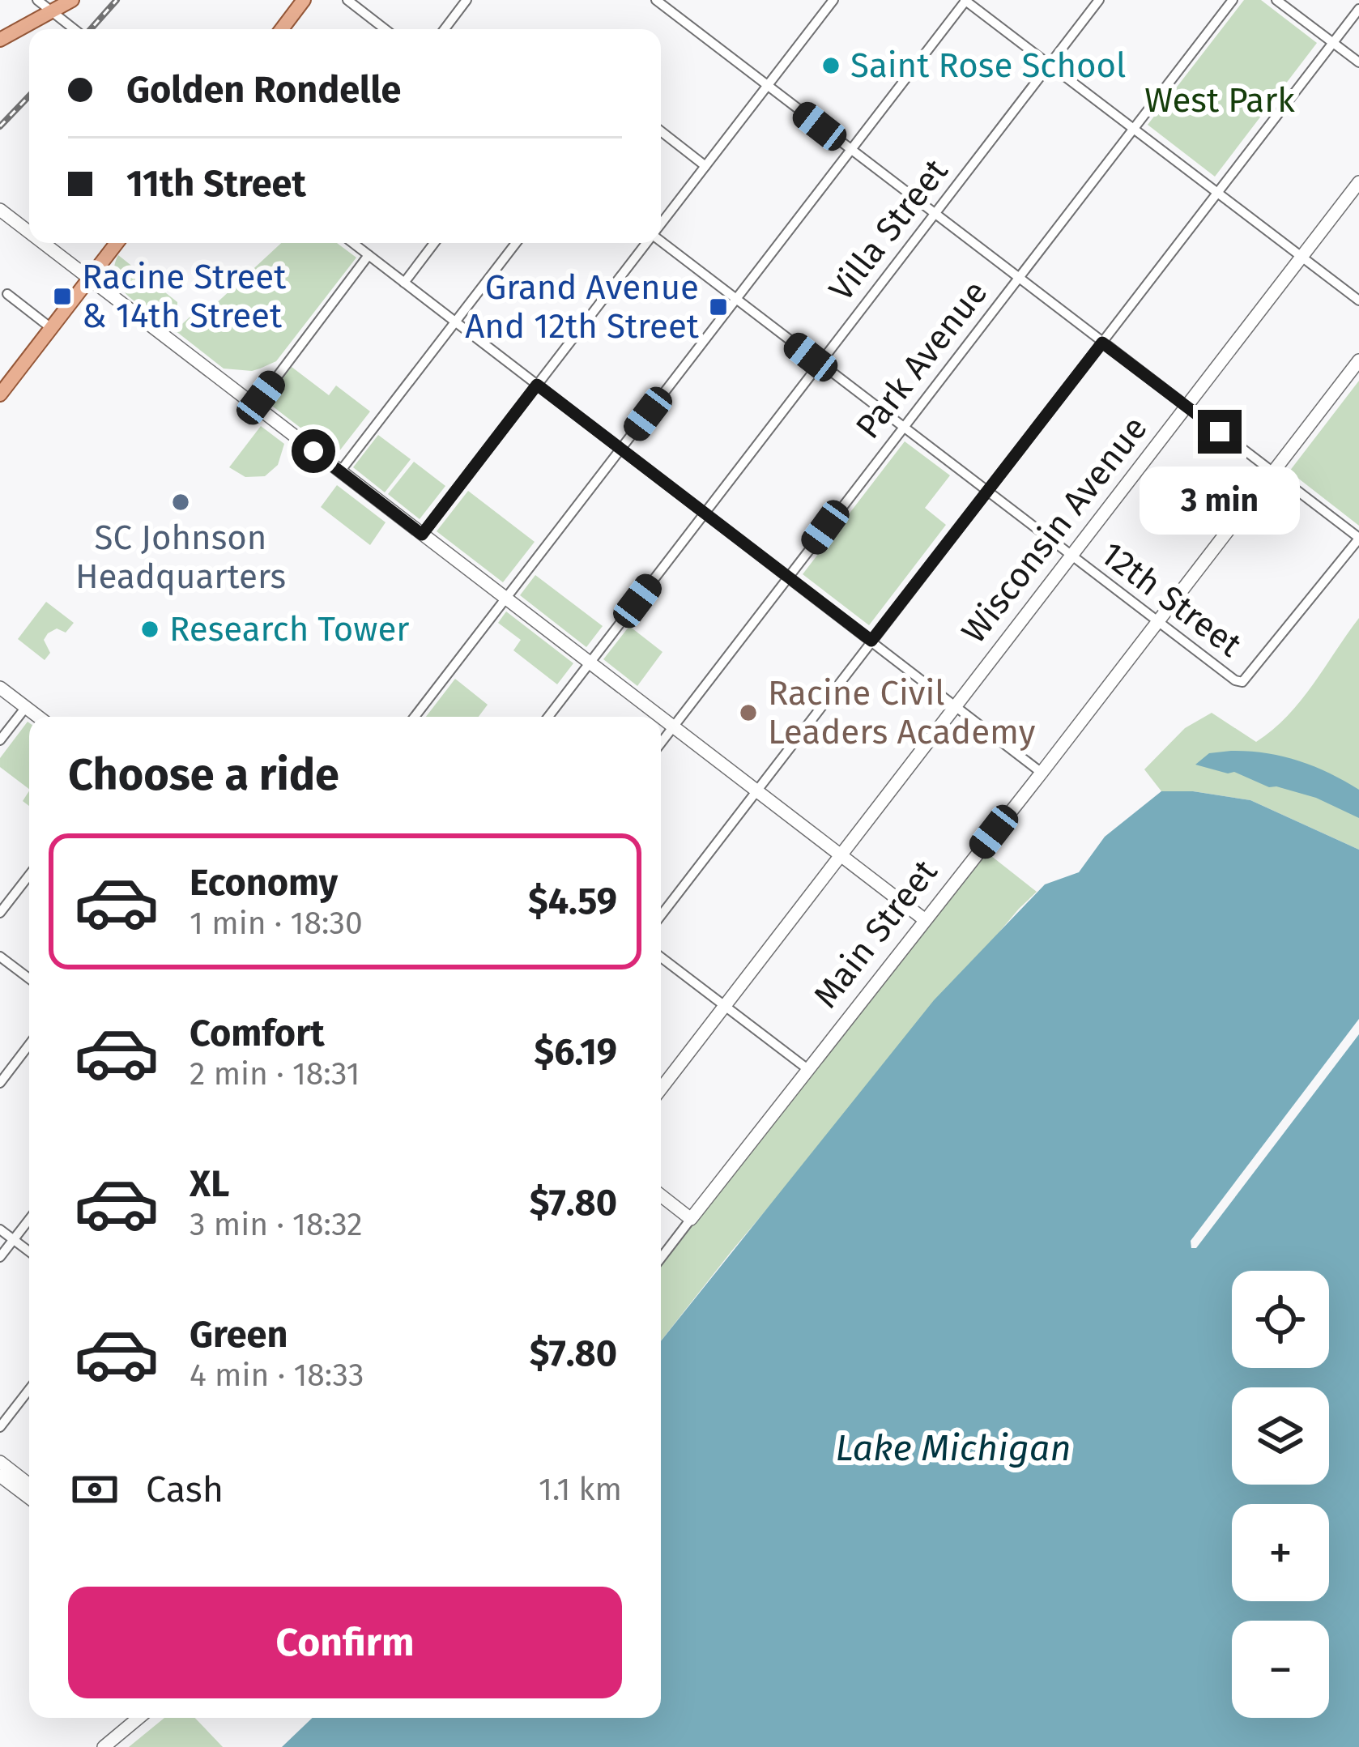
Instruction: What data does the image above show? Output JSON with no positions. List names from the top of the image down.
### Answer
{
  "streets": {
    "main road": ["Wisconsin Avenue", "Main Street"],
    "street": ["Villa Street", "Park Avenue", "12th Street"]
  },
  "crossings": [
    ["Villa Street", "12th Street"],
    ["Park Avenue", "12th Street"],
    ["Wisconsin Avenue", "12th Street"],
    ["12th Street", "Main Street"]
  ],
  "water": ["Lake Michigan"],
  "parks": ["West Park"],
  "places": {
    "other": [
      "Saint Rose School",
      "SC Johnson Headquarters",
      "Research Tower",
      "Racine Civil Leaders Academy"
    ],
    "transit": ["Racine Street & 14th Street", "Grand Avenue And 12th Street"]
  },
  "page": {
    "banner": ["Golden Rondelle", "11th Street"],
    "bubble": "3 min",
    "heading": "Choose a ride",
    "list": [
      {
        "name": "Economy",
        "note": "1 min · 18:30",
        "value": "$4.59"
      },
      {
        "name": "Comfort",
        "note": "2 min · 18:31",
        "value": "$6.19"
      },
      {
        "name": "XL",
        "note": "3 min · 18:32",
        "value": "$7.80"
      },
      {
        "name": "Green",
        "note": "4 min · 18:33",
        "value": "$7.80"
      }
    ],
    "map_buttons": ["+", "−"],
    "pay": ["Cash", "1.1 km"],
    "buttons": "Confirm"
  }
}
